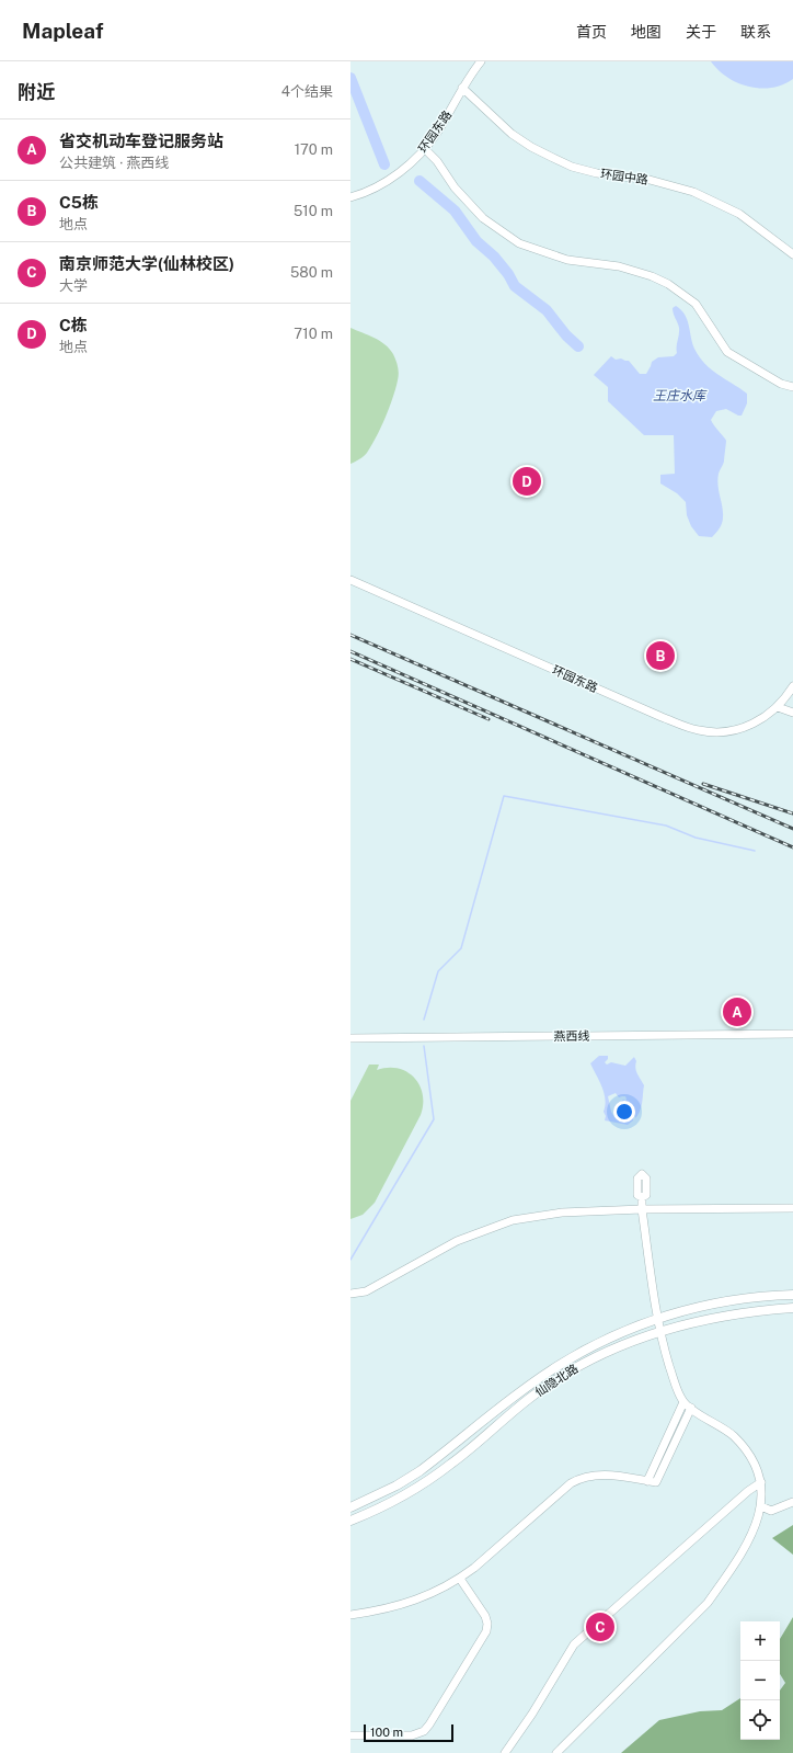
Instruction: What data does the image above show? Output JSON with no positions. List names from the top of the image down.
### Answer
{
  "streets": {
    "main road": ["仙隐北路"],
    "street": ["环园东路", "环园中路", "燕西线"]
  },
  "crossings": [
    ["环园东路", "环园中路"]
  ],
  "water": ["王庄水库"],
  "scale_bar": "100 m",
  "page": {
    "header": "Mapleaf",
    "nav": [
      "首页",
      "地图",
      "关于",
      "联系"
    ],
    "heading": ["附近", "4个结果"],
    "list": [
      {
        "mark": "A",
        "name": "省交机动车登记服务站",
        "note": "公共建筑 · 燕西线",
        "value": "170 m"
      },
      {
        "mark": "B",
        "name": "C5栋",
        "note": "地点",
        "value": "510 m"
      },
      {
        "mark": "C",
        "name": "南京师范大学(仙林校区)",
        "note": "大学",
        "value": "580 m"
      },
      {
        "mark": "D",
        "name": "C栋",
        "note": "地点",
        "value": "710 m"
      }
    ],
    "pins": [
      "D",
      "B",
      "A",
      "C"
    ],
    "map_buttons": ["+", "−"],
    "scale": "100 m"
  }
}
